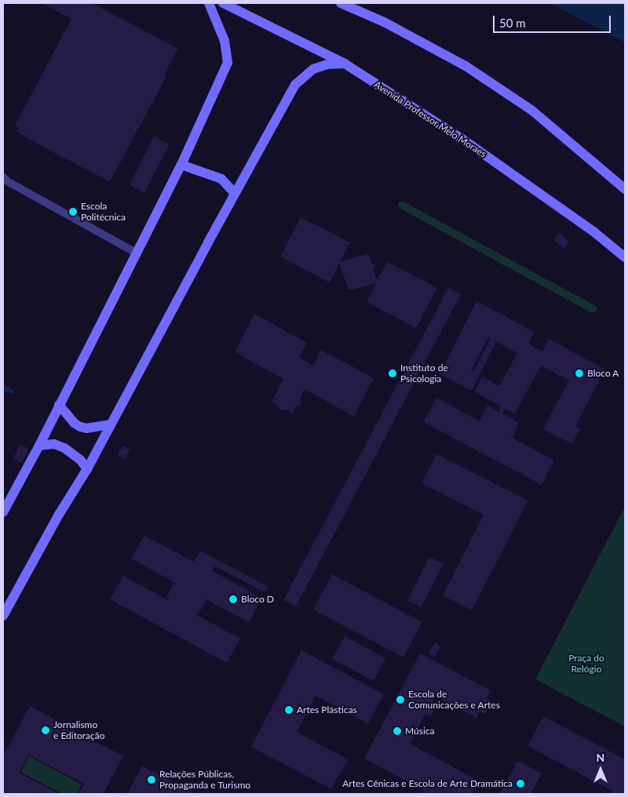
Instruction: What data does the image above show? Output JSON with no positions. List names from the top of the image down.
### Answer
{
  "streets": {
    "street": ["Avenida Professor Melo Moraes"]
  },
  "parks": ["Praça do Relógio"],
  "places": [
    "Escola Politécnica",
    "Instituto de Psicologia",
    "Bloco A",
    "Bloco D",
    "Escola de Comunicações e Artes",
    "Artes Plásticas",
    "Jornalismo e Editoração",
    "Música",
    "Relações Públicas, Propaganda e Turismo",
    "Artes Cênicas e Escola de Arte Dramática"
  ],
  "scale_bar": "50 m",
  "north": "top"
}
